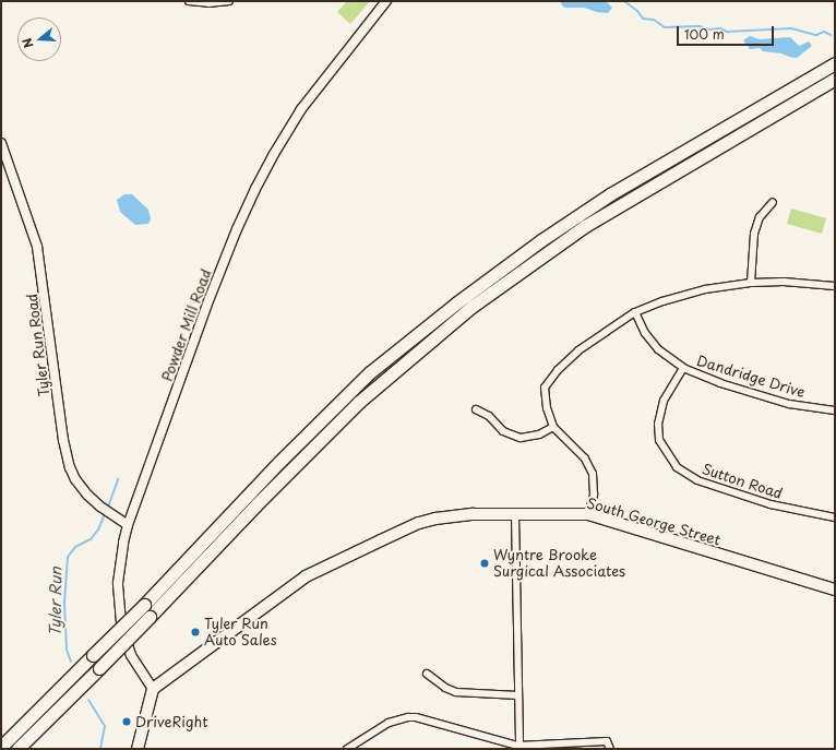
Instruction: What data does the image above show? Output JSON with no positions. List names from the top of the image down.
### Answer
{
  "streets": {
    "main road": ["South George Street"],
    "street": [
      "Powder Mill Road",
      "Tyler Run Road",
      "Dandridge Drive",
      "Sutton Road"
    ]
  },
  "crossings": [
    ["Powder Mill Road", "Tyler Run Road"],
    ["Powder Mill Road", "South George Street"],
    ["Dandridge Drive", "Sutton Road"]
  ],
  "water": ["Tyler Run"],
  "places": ["Wyntre Brooke Surgical Associates", "Tyler Run Auto Sales", "DriveRight"],
  "scale_bar": "100 m",
  "north": "left"
}
